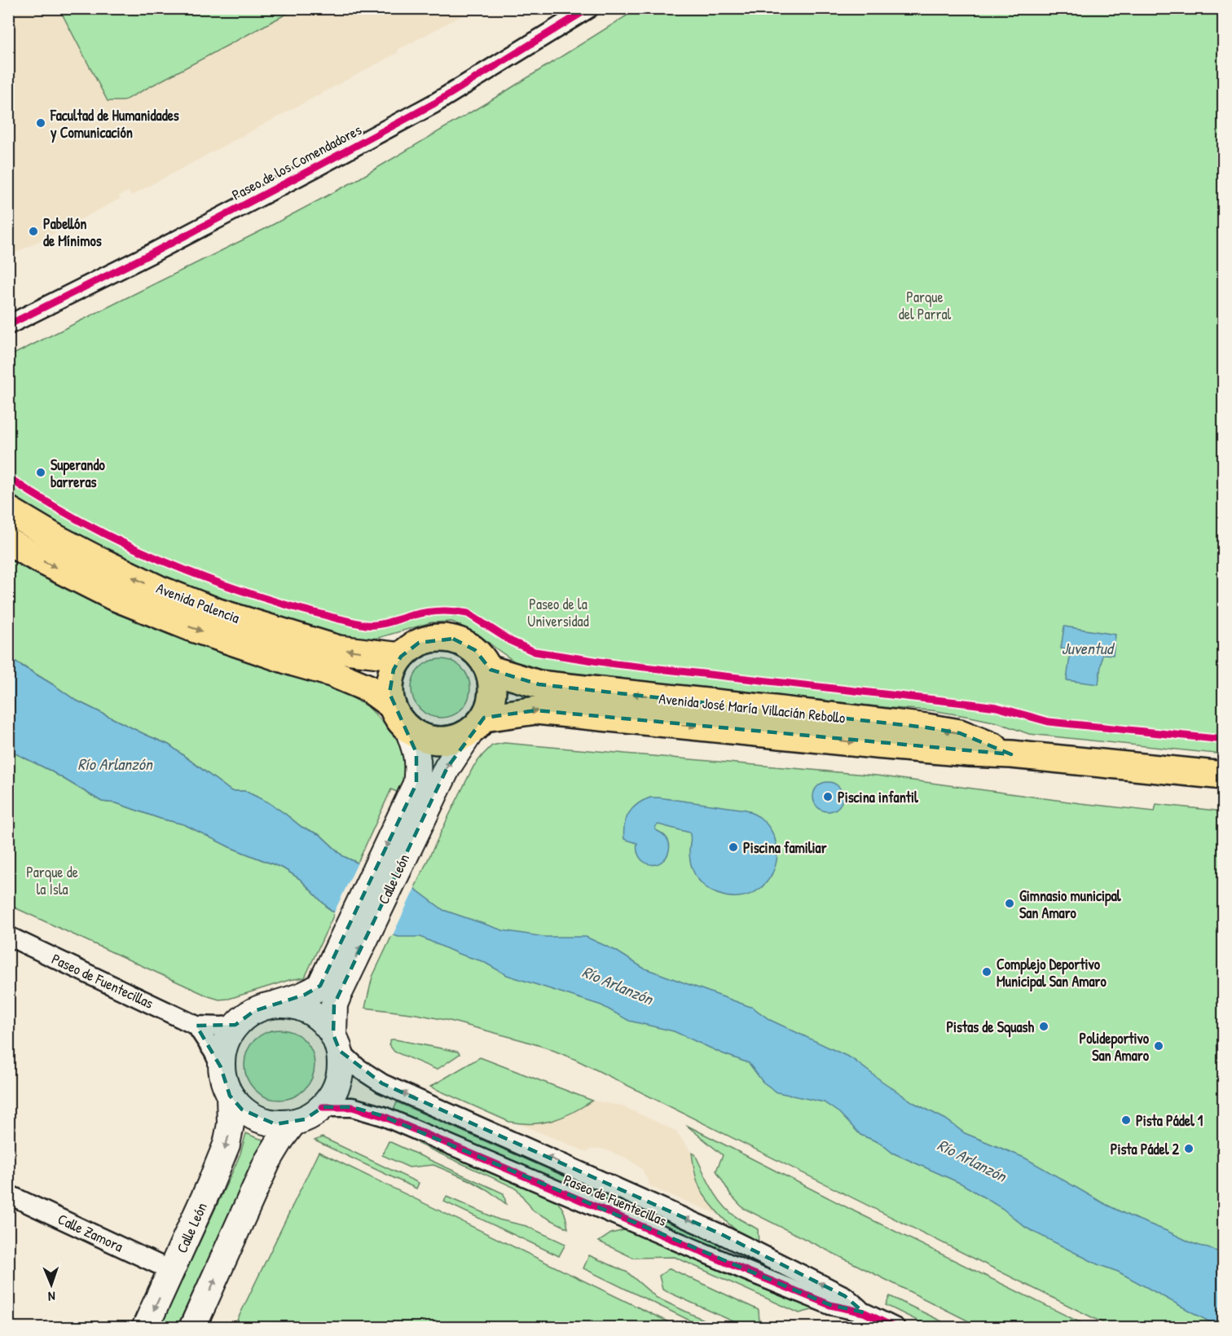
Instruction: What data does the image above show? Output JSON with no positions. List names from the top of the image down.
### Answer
{
  "streets": {
    "highway": ["Avenida Palencia", "Avenida José María Villacián Rebollo"],
    "main road": ["Calle León"],
    "street": ["Paseo de los Comendadores", "Paseo de Fuentecillas", "Calle Zamora"]
  },
  "crossings": [
    ["Avenida Palencia", "Avenida José María Villacián Rebollo"],
    ["Avenida Palencia", "Calle León"],
    ["Avenida José María Villacián Rebollo", "Calle León"],
    ["Calle León", "Paseo de Fuentecillas"],
    ["Calle León", "Calle Zamora"]
  ],
  "water": ["Juventud", "Río Arlanzón"],
  "parks": ["Parque del Parral", "Paseo de la Universidad", "Parque de la Isla"],
  "places": [
    "Facultad de Humanidades y Comunicación",
    "Pabellón de Mínimos",
    "Superando barreras",
    "Piscina infantil",
    "Piscina familiar",
    "Gimnasio municipal San Amaro",
    "Complejo Deportivo Municipal San Amaro",
    "Pistas de Squash",
    "Polideportivo San Amaro",
    "Pista Pádel 1",
    "Pista Pádel 2"
  ],
  "north": "bottom"
}
